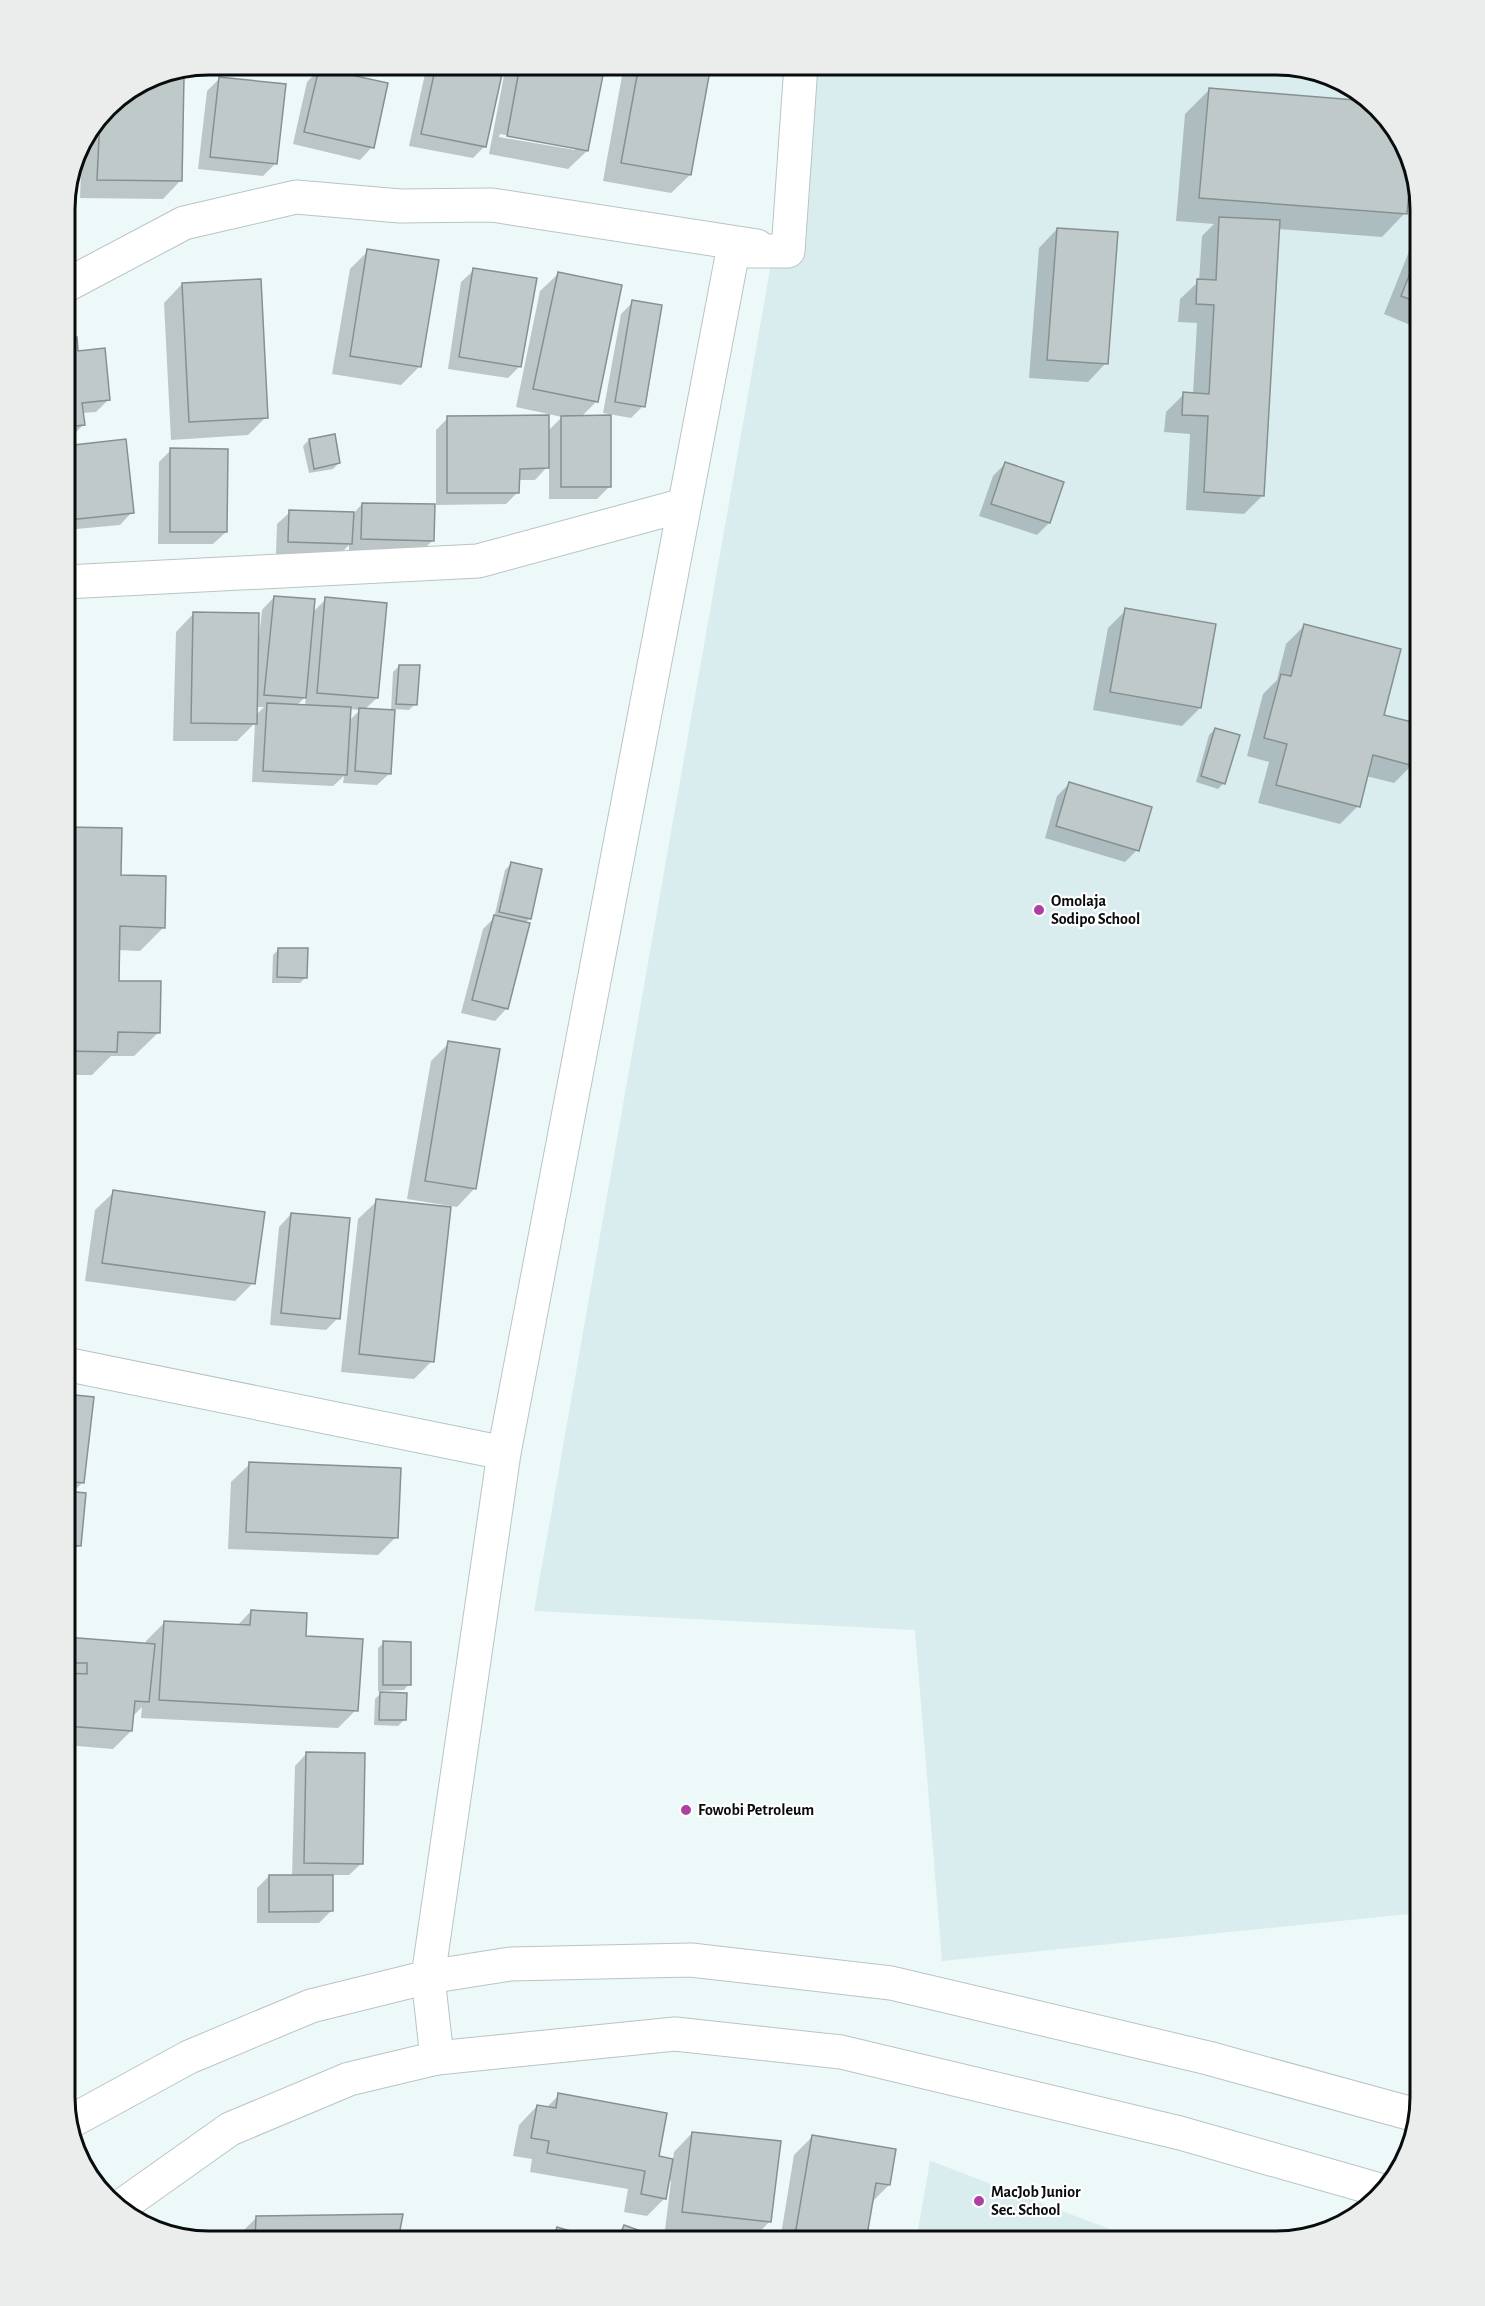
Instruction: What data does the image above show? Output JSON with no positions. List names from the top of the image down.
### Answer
{
  "places": ["Omolaja Sodipo School", "Fowobi Petroleum", "MacJob Junior Sec. School"]
}
